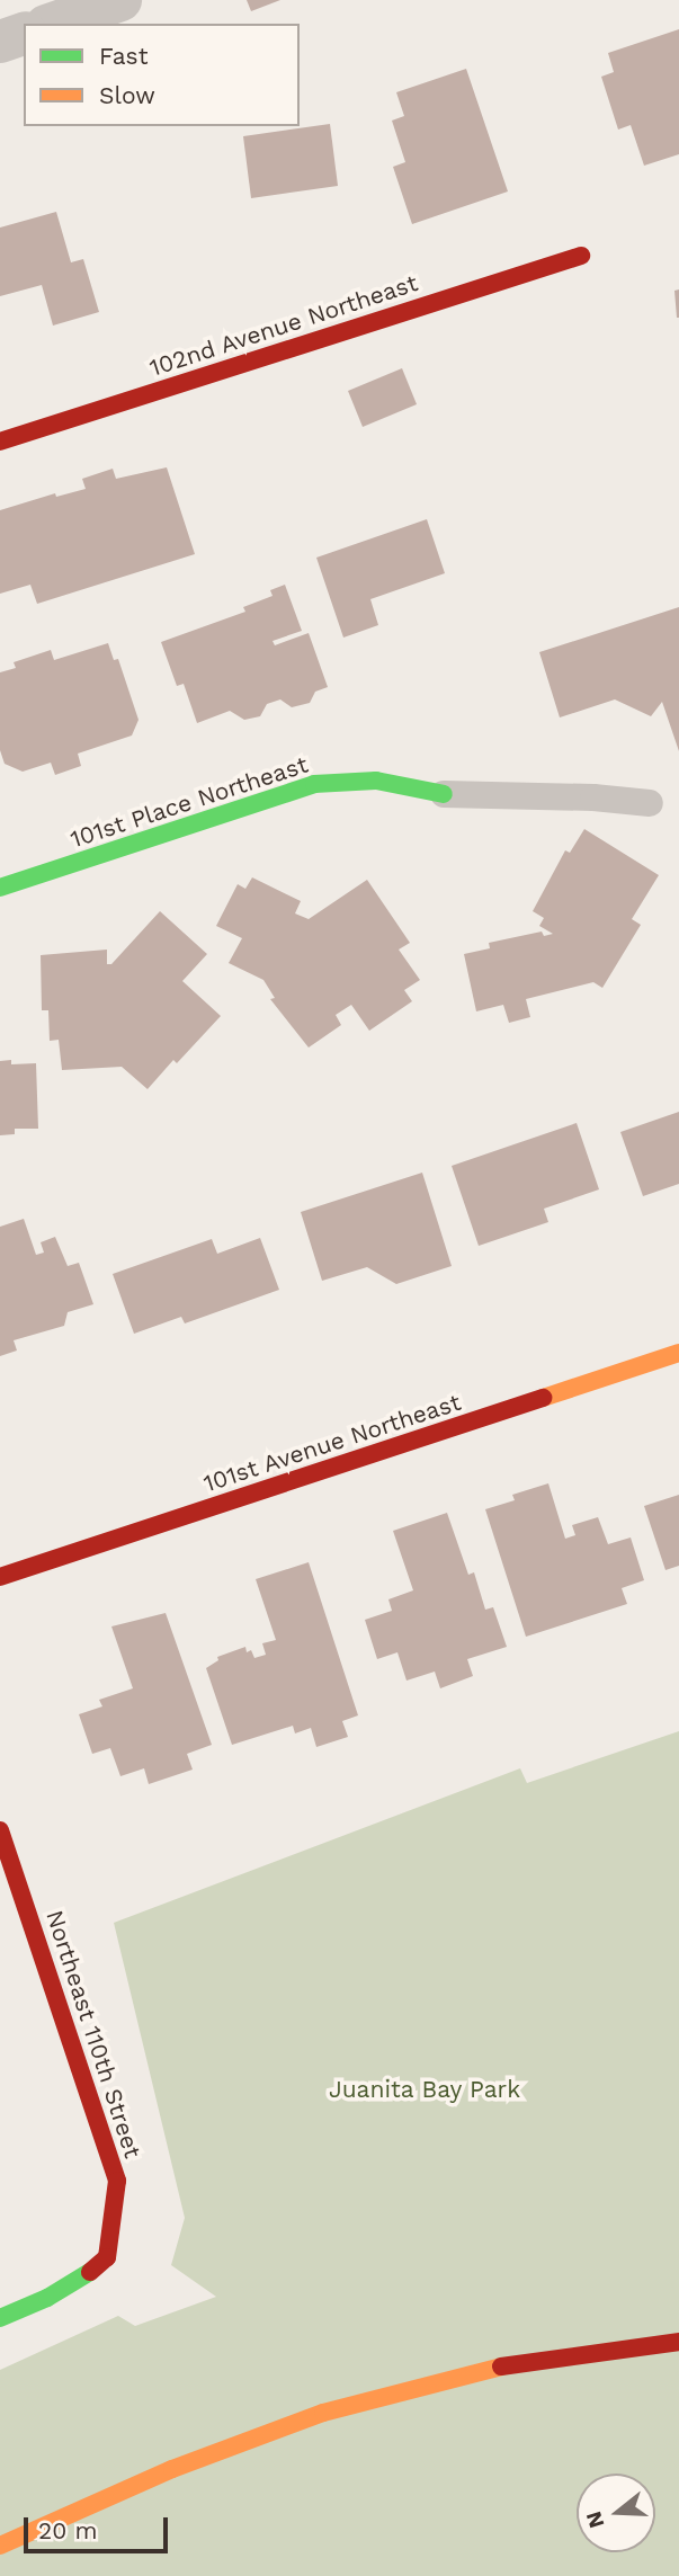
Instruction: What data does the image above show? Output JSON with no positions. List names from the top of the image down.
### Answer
{
  "streets": {
    "street": [
      "102nd Avenue Northeast",
      "101st Place Northeast",
      "101st Avenue Northeast",
      "Northeast 110th Street"
    ]
  },
  "parks": ["Juanita Bay Park"],
  "legend": ["Fast", "Slow"],
  "scale_bar": "20 m",
  "north": "left"
}
